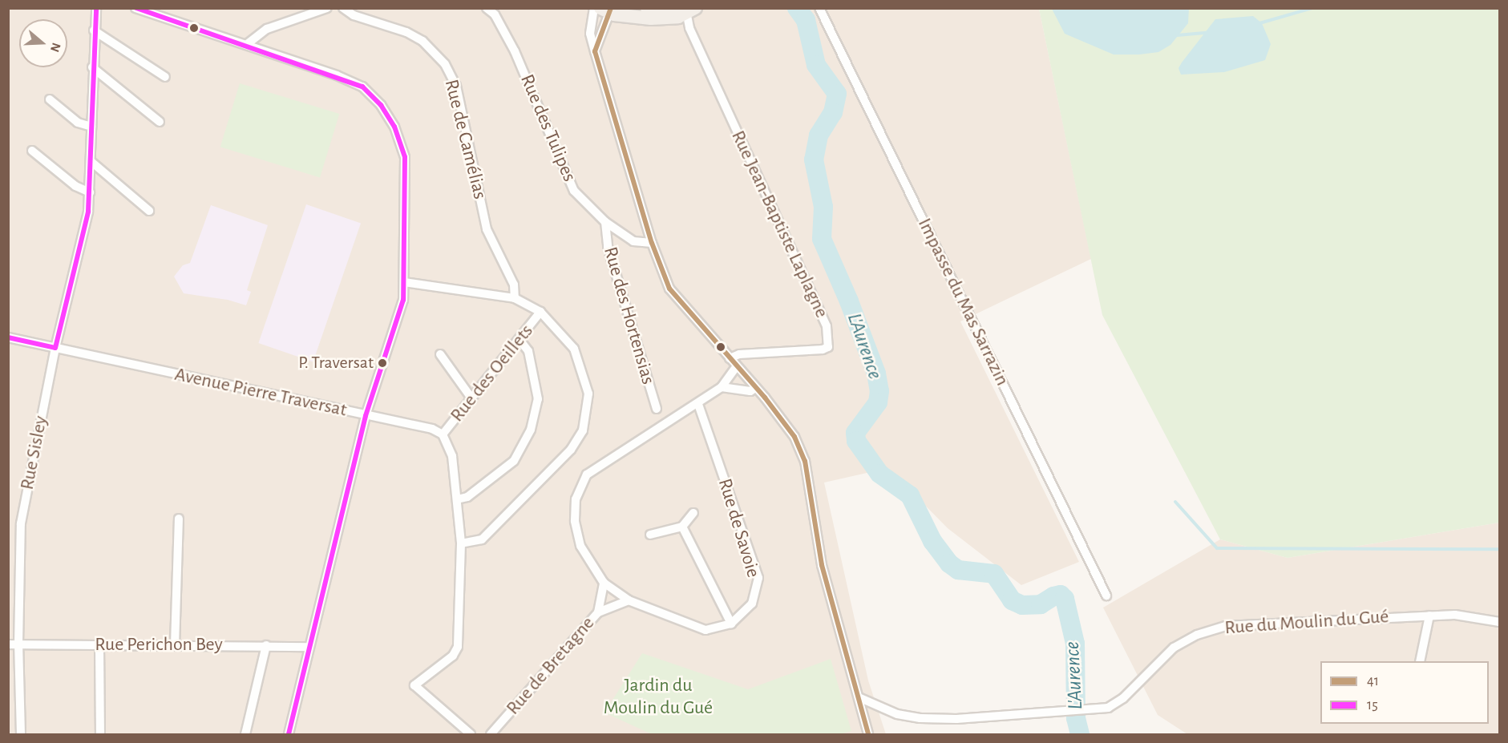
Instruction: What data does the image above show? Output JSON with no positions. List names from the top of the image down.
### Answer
{
  "streets": {
    "street": [
      "Rue des Tulipes",
      "Rue de Camélias",
      "Rue Jean-Baptiste Laplagne",
      "Impasse du Mas Sarrazin",
      "Rue des Hortensias",
      "Rue des Oeillets",
      "Avenue Pierre Traversat",
      "Rue Sisley",
      "Rue de Savoie",
      "Rue du Moulin du Gué",
      "Rue Perichon Bey",
      "Rue de Bretagne"
    ]
  },
  "crossings": [
    ["Rue des Tulipes", "Rue des Hortensias"],
    ["Rue des Oeillets", "Avenue Pierre Traversat"],
    ["Avenue Pierre Traversat", "Rue Sisley"],
    ["Rue Sisley", "Rue Perichon Bey"],
    ["Rue de Savoie", "Rue de Bretagne"]
  ],
  "water": ["L'Aurence"],
  "parks": ["Jardin du Moulin du Gué"],
  "places": ["P. Traversat"],
  "lines": ["transit line 41", "transit line 15"],
  "legend": ["41", "15"],
  "north": "right"
}
